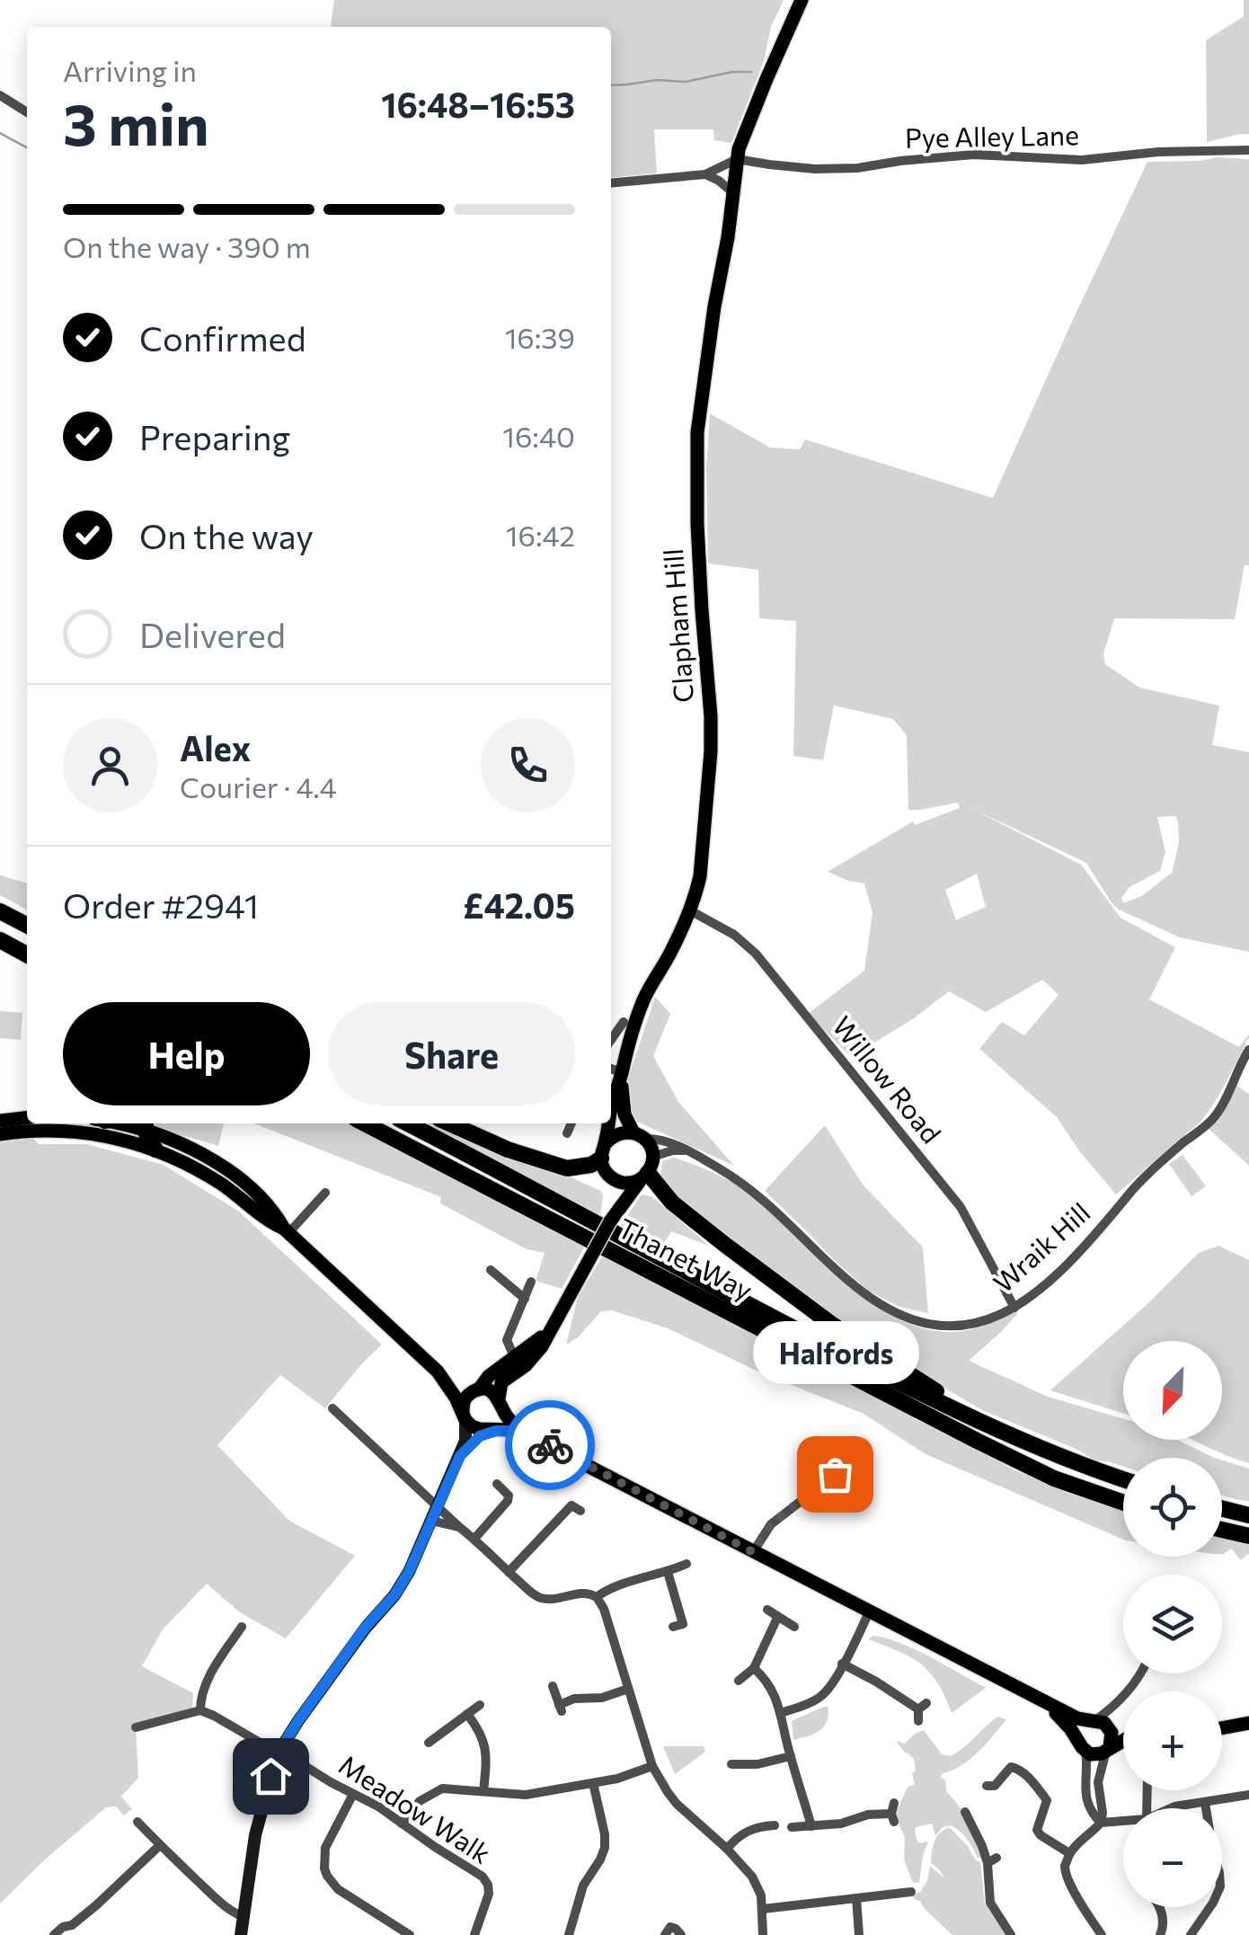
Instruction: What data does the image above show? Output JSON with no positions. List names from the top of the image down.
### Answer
{
  "streets": {
    "highway": ["Thanet Way"],
    "main road": ["Clapham Hill"],
    "street": [
      "Pye Alley Lane",
      "Willow Road",
      "Wraik Hill",
      "Meadow Walk"
    ]
  },
  "crossings": [
    ["Pye Alley Lane", "Clapham Hill"],
    ["Clapham Hill", "Willow Road"],
    ["Clapham Hill", "Wraik Hill"],
    ["Willow Road", "Wraik Hill"]
  ],
  "places": ["Halfords"],
  "north": "bottom left",
  "page": {
    "heading": ["3 min", "Arriving in", "16:48–16:53"],
    "panel": [
      "Alex",
      "Courier · 4.4",
      "Order #2941",
      "£42.05"
    ],
    "bar": "On the way · 390 m",
    "list": [
      ["Confirmed", "16:39"],
      ["Preparing", "16:40"],
      ["On the way", "16:42"],
      "Delivered"
    ],
    "buttons": ["Help", "Share"],
    "bubble": "Halfords",
    "map_buttons": ["+", "−"]
  }
}
